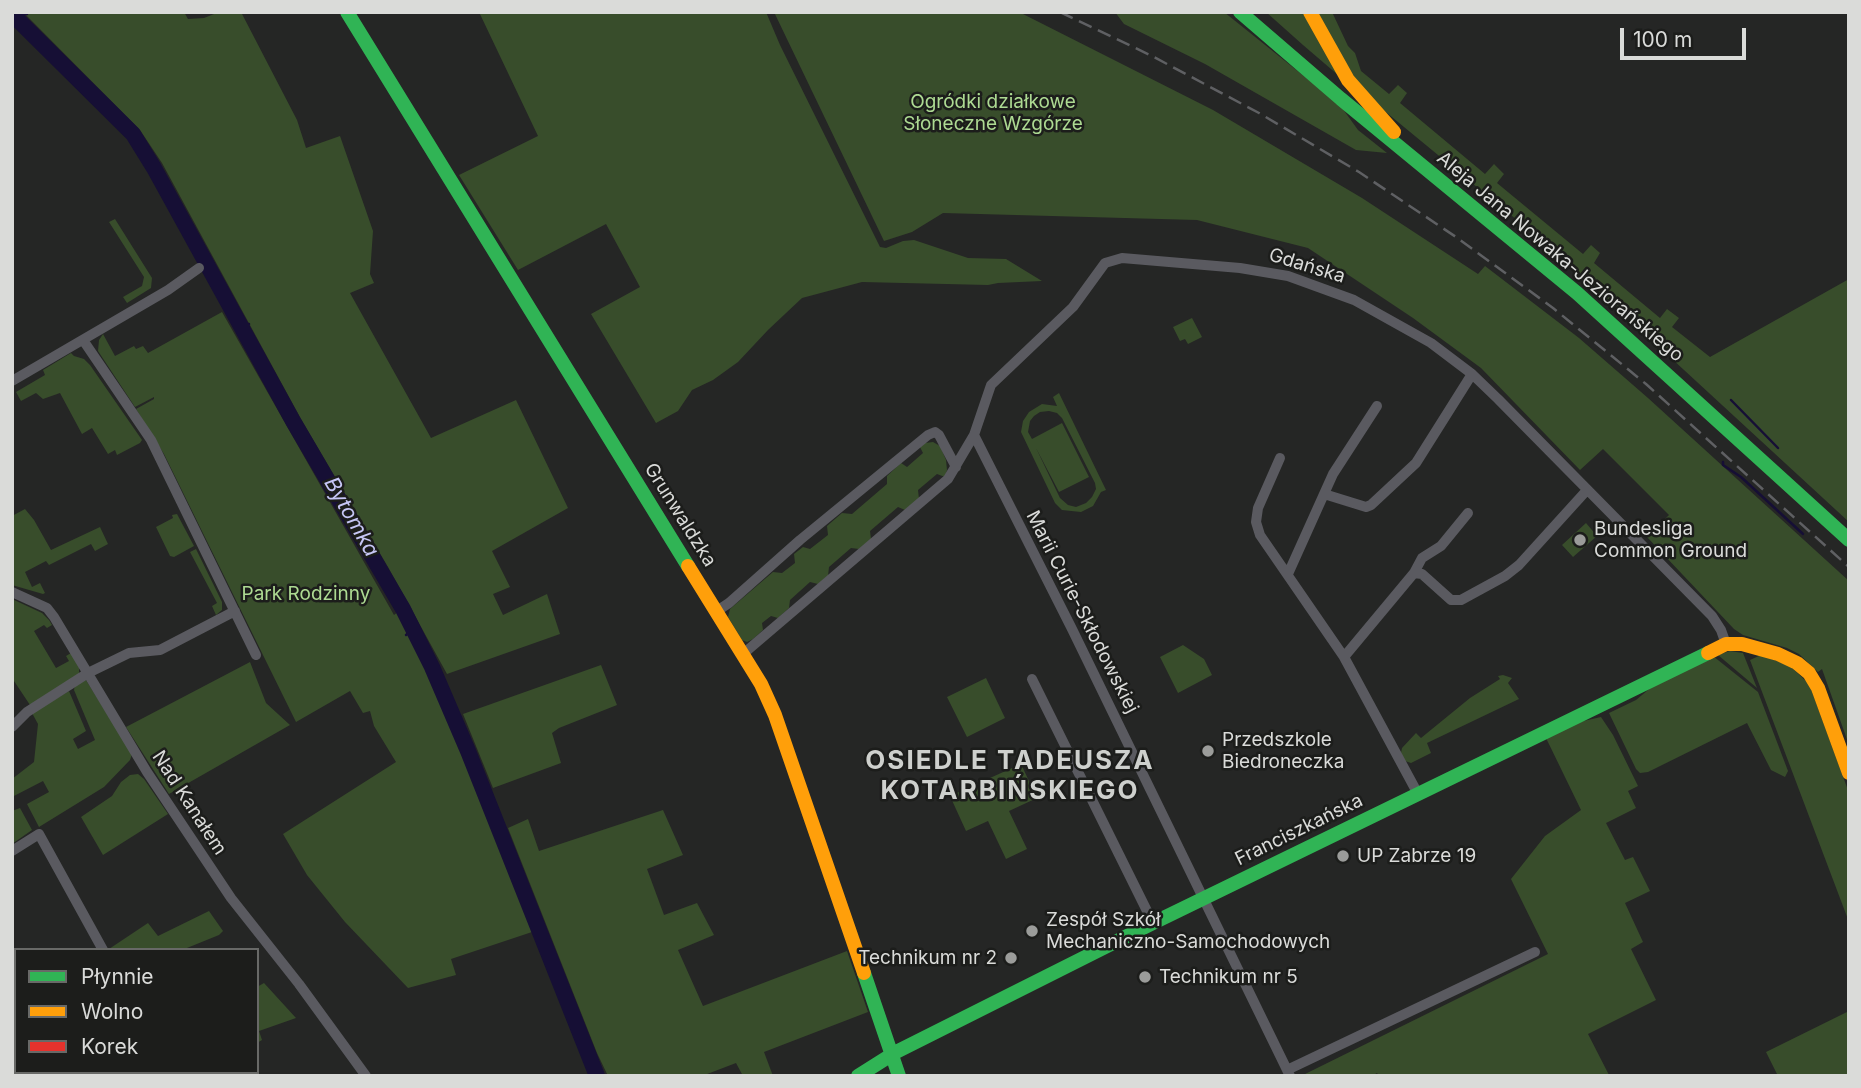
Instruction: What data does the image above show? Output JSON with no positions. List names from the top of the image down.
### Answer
{
  "streets": {
    "street": [
      "Aleja Jana Nowaka-Jeziorańskiego",
      "Gdańska",
      "Grunwaldzka",
      "Marii Curie-Skłodowskiej",
      "Nad Kanałem",
      "Franciszkańska"
    ]
  },
  "crossings": [
    ["Gdańska", "Marii Curie-Skłodowskiej"],
    ["Gdańska", "Franciszkańska"],
    ["Grunwaldzka", "Franciszkańska"],
    ["Marii Curie-Skłodowskiej", "Franciszkańska"]
  ],
  "districts": ["OSIEDLE TADEUSZA KOTARBIŃSKIEGO"],
  "water": ["Bytomka"],
  "parks": ["Ogródki działkowe Słoneczne Wzgórze", "Park Rodzinny"],
  "places": [
    "Bundesliga Common Ground",
    "Przedszkole Biedroneczka",
    "UP Zabrze 19",
    "Zespół Szkół Mechaniczno-Samochodowych",
    "Technikum nr 2",
    "Technikum nr 5"
  ],
  "legend": ["Płynnie", "Wolno", "Korek"],
  "scale_bar": "100 m"
}
